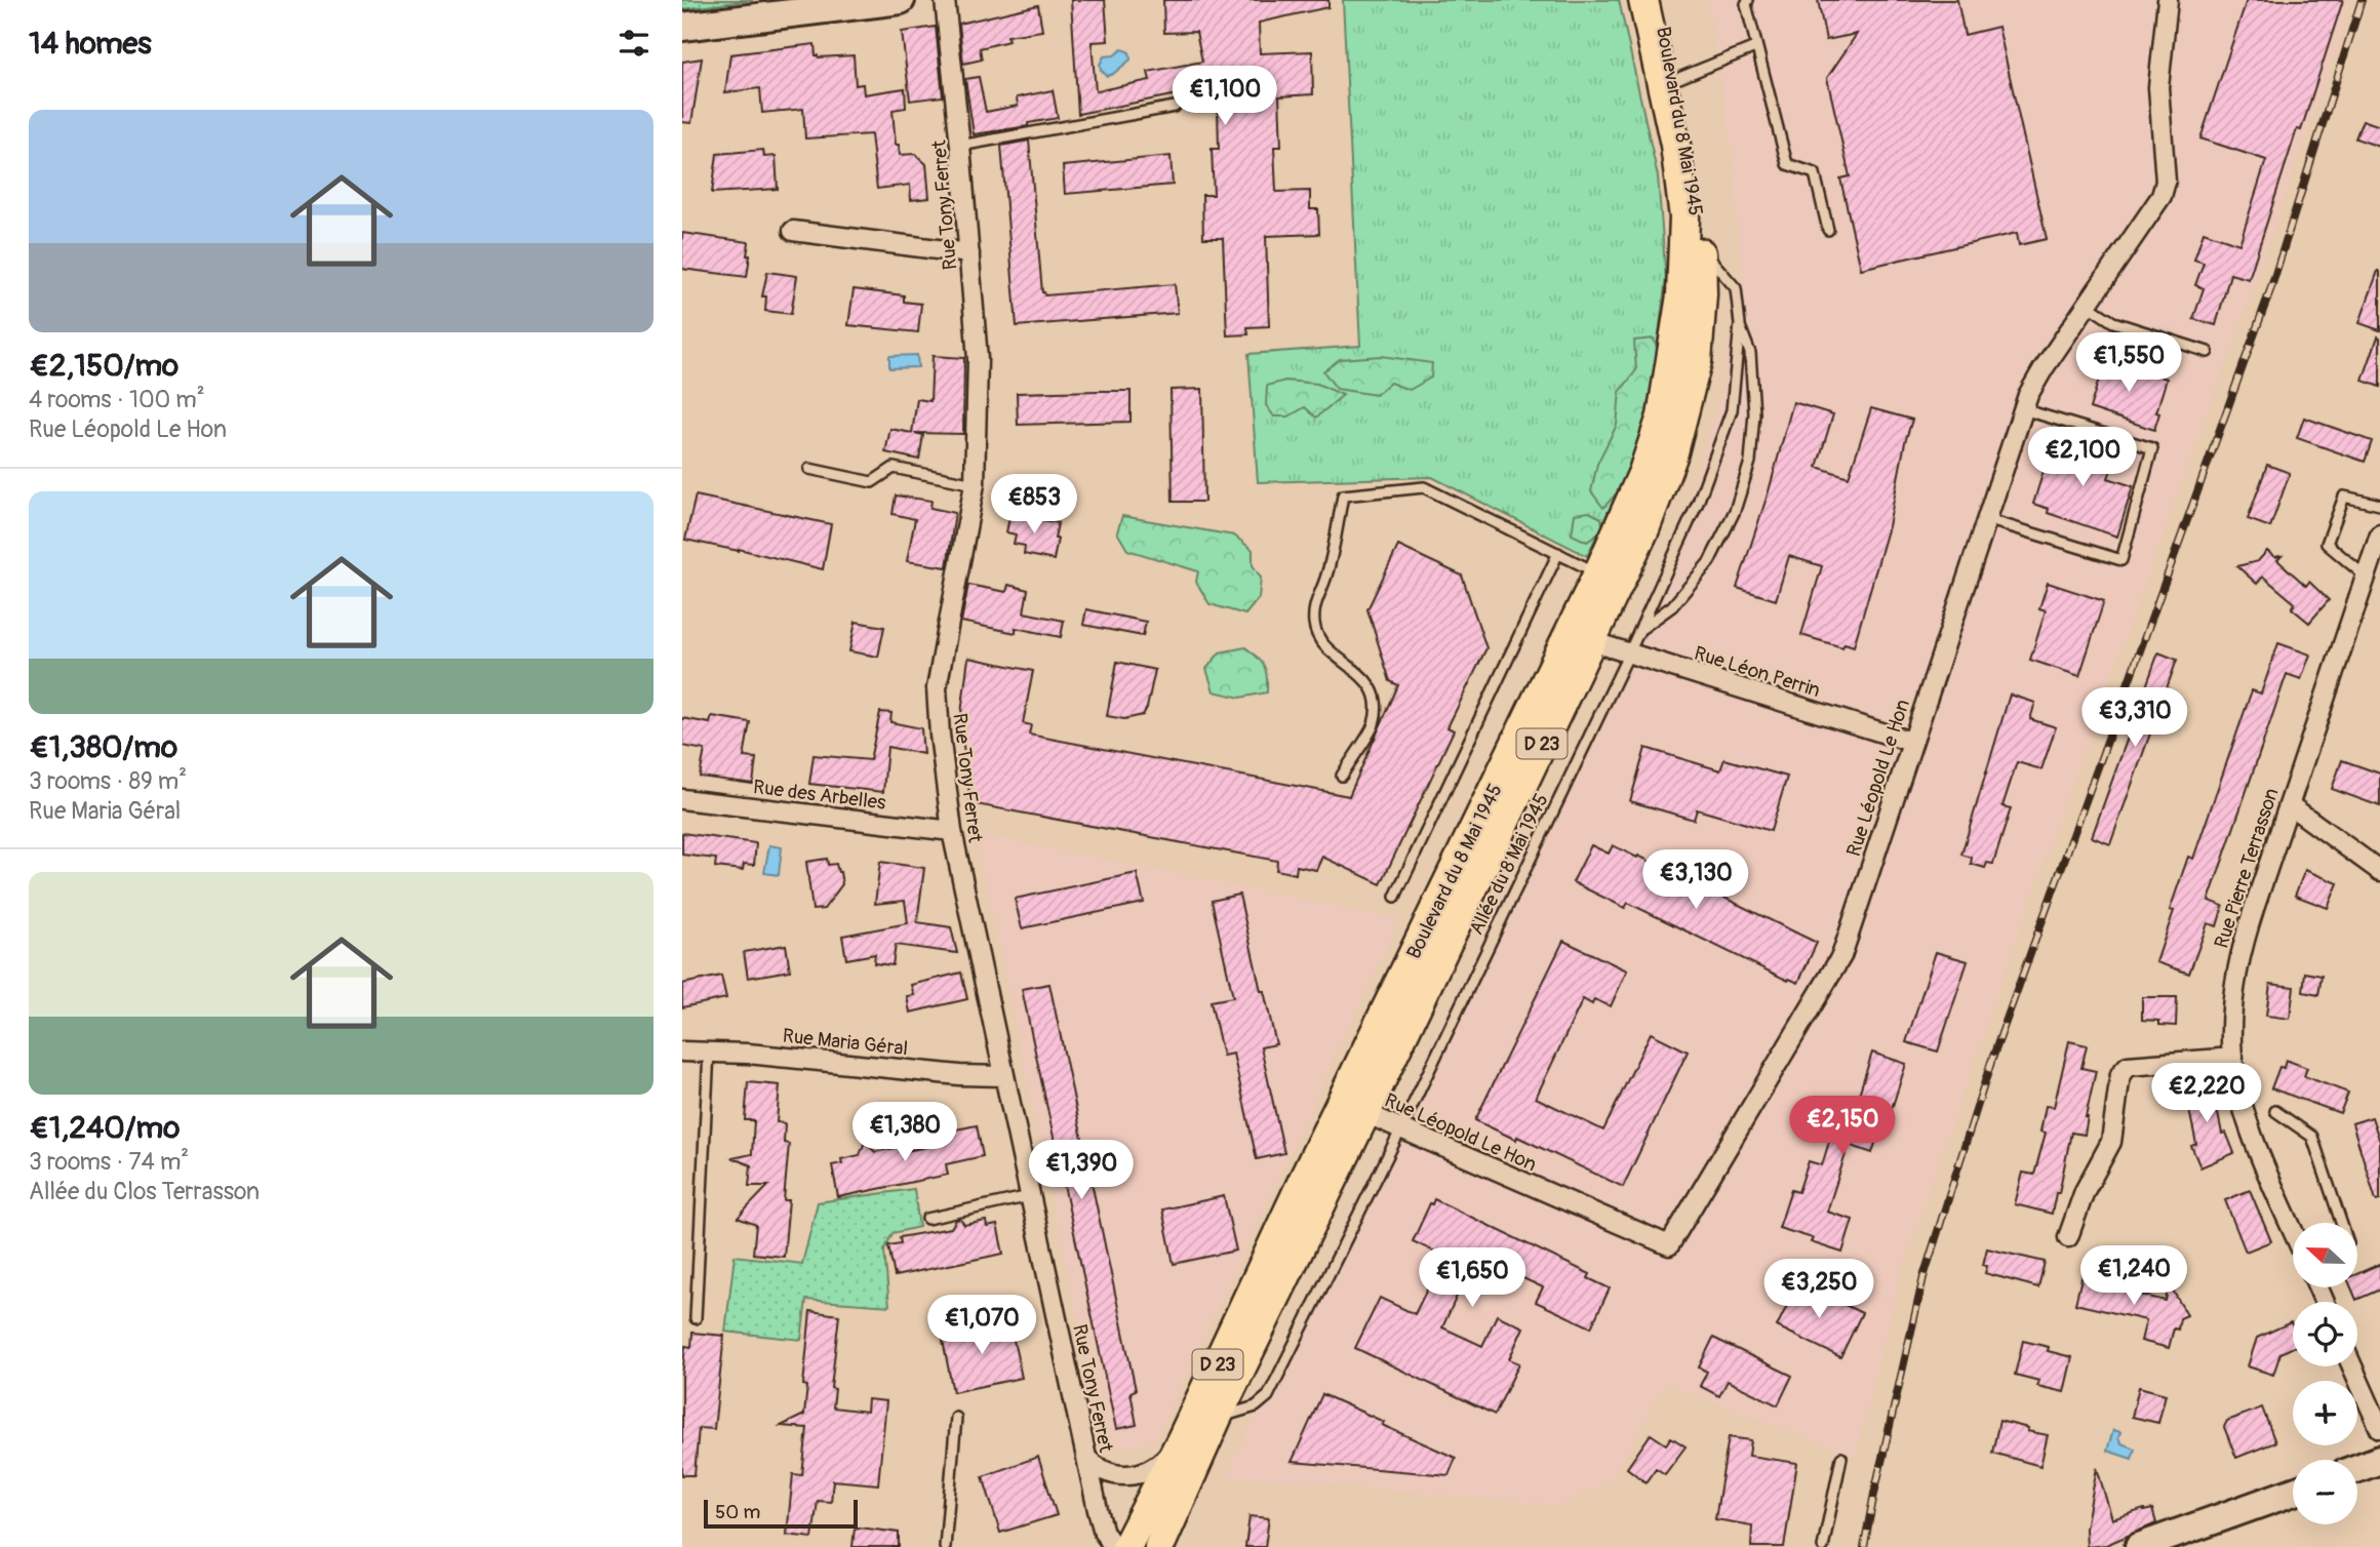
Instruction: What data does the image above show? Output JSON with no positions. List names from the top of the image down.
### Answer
{
  "streets": {
    "main road": ["Boulevard du 8 Mai 1945", "D 23"],
    "street": [
      "Rue Tony Ferret",
      "Rue Léon Perrin",
      "Rue Léopold Le Hon",
      "Rue des Arbelles",
      "Rue Pierre Terrasson",
      "Rue Maria Géral"
    ],
    "lane": ["Allée du 8 Mai 1945"]
  },
  "crossings": [
    ["Boulevard du 8 Mai 1945", "Rue Léon Perrin"],
    ["Boulevard du 8 Mai 1945", "Rue Léopold Le Hon"],
    ["Boulevard du 8 Mai 1945", "Allée du 8 Mai 1945"],
    ["Rue Tony Ferret", "Rue des Arbelles"],
    ["Rue Tony Ferret", "Rue Maria Géral"],
    ["Rue Léon Perrin", "Rue Léopold Le Hon"],
    ["Rue Léon Perrin", "Allée du 8 Mai 1945"],
    ["Rue Léopold Le Hon", "Allée du 8 Mai 1945"]
  ],
  "scale_bar": "50 m",
  "north": "left",
  "page": {
    "heading": "14 homes",
    "price": [
      "€1,100",
      "€1,550",
      "€2,100",
      "€853",
      "€3,310",
      "€3,130",
      "€2,220",
      "€2,150",
      "€1,380",
      "€1,390",
      "€1,240",
      "€1,650",
      "€3,250",
      "€1,070"
    ],
    "list": [
      {
        "name": "€2,150/mo",
        "note": "4 rooms · 100 m² · Rue Léopold Le Hon"
      },
      {
        "name": "€1,380/mo",
        "note": "3 rooms · 89 m² · Rue Maria Géral"
      },
      {
        "name": "€1,240/mo",
        "note": "3 rooms · 74 m² · Allée du Clos Terrasson"
      }
    ],
    "map_buttons": ["+", "−"],
    "scale": "50 m"
  }
}
